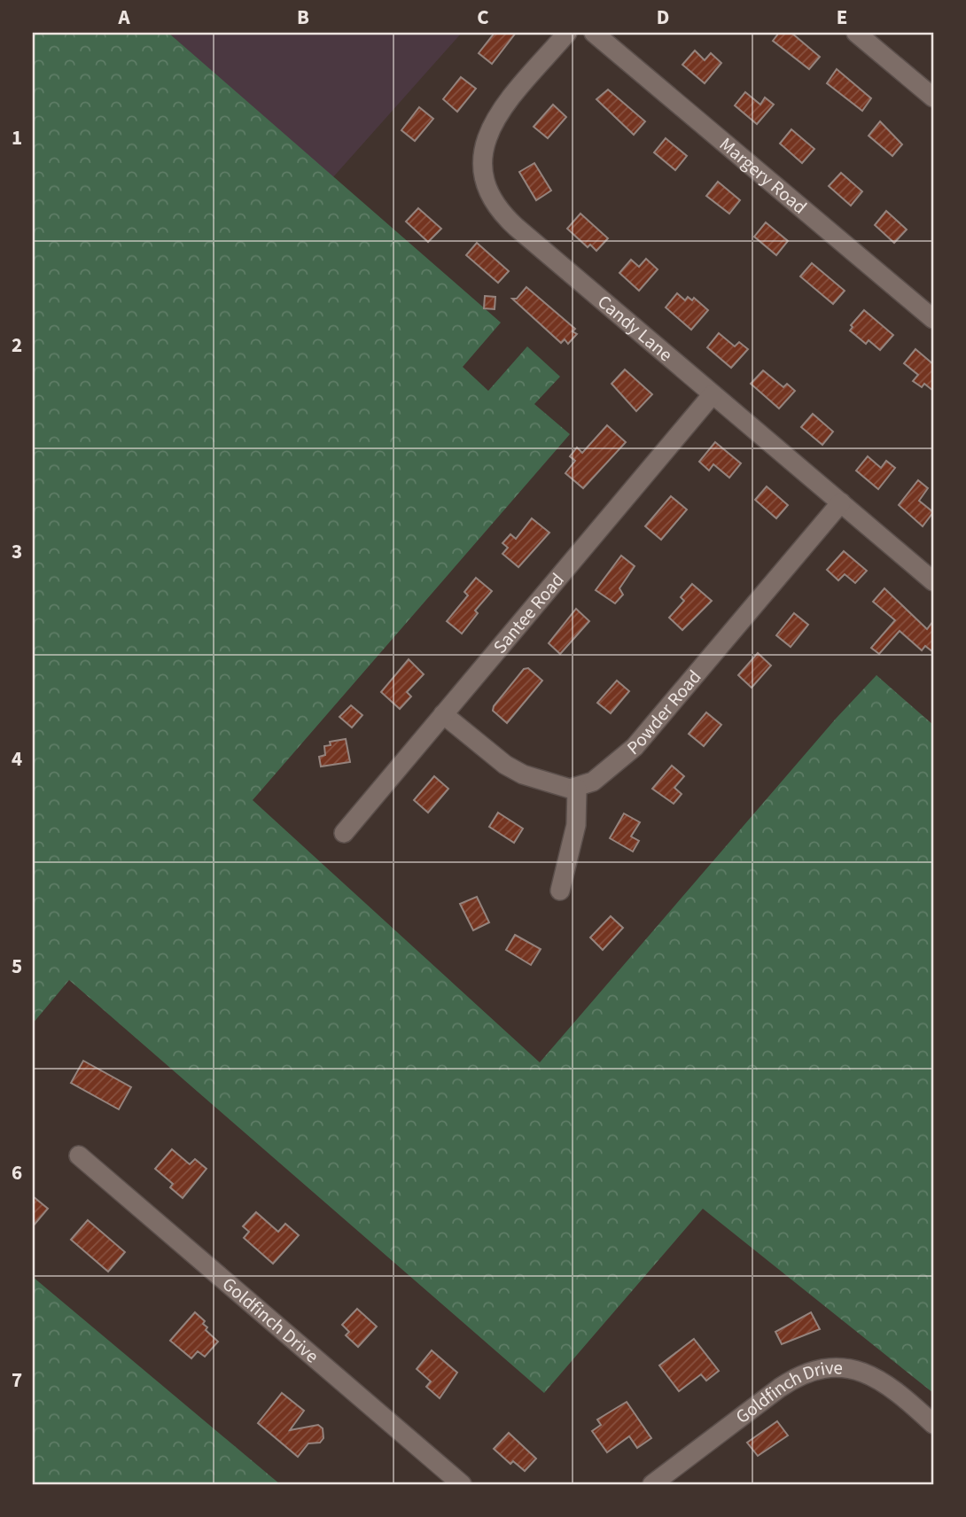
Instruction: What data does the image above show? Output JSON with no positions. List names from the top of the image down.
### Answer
{
  "streets": {
    "street": [
      "Margery Road",
      "Candy Lane",
      "Santee Road",
      "Powder Road",
      "Goldfinch Drive"
    ]
  },
  "crossings": [
    ["Candy Lane", "Santee Road"],
    ["Candy Lane", "Powder Road"]
  ],
  "grid": {
    "columns": [
      "A",
      "B",
      "C",
      "D",
      "E"
    ],
    "rows": [
      "1",
      "2",
      "3",
      "4",
      "5",
      "6",
      "7"
    ]
  }
}
